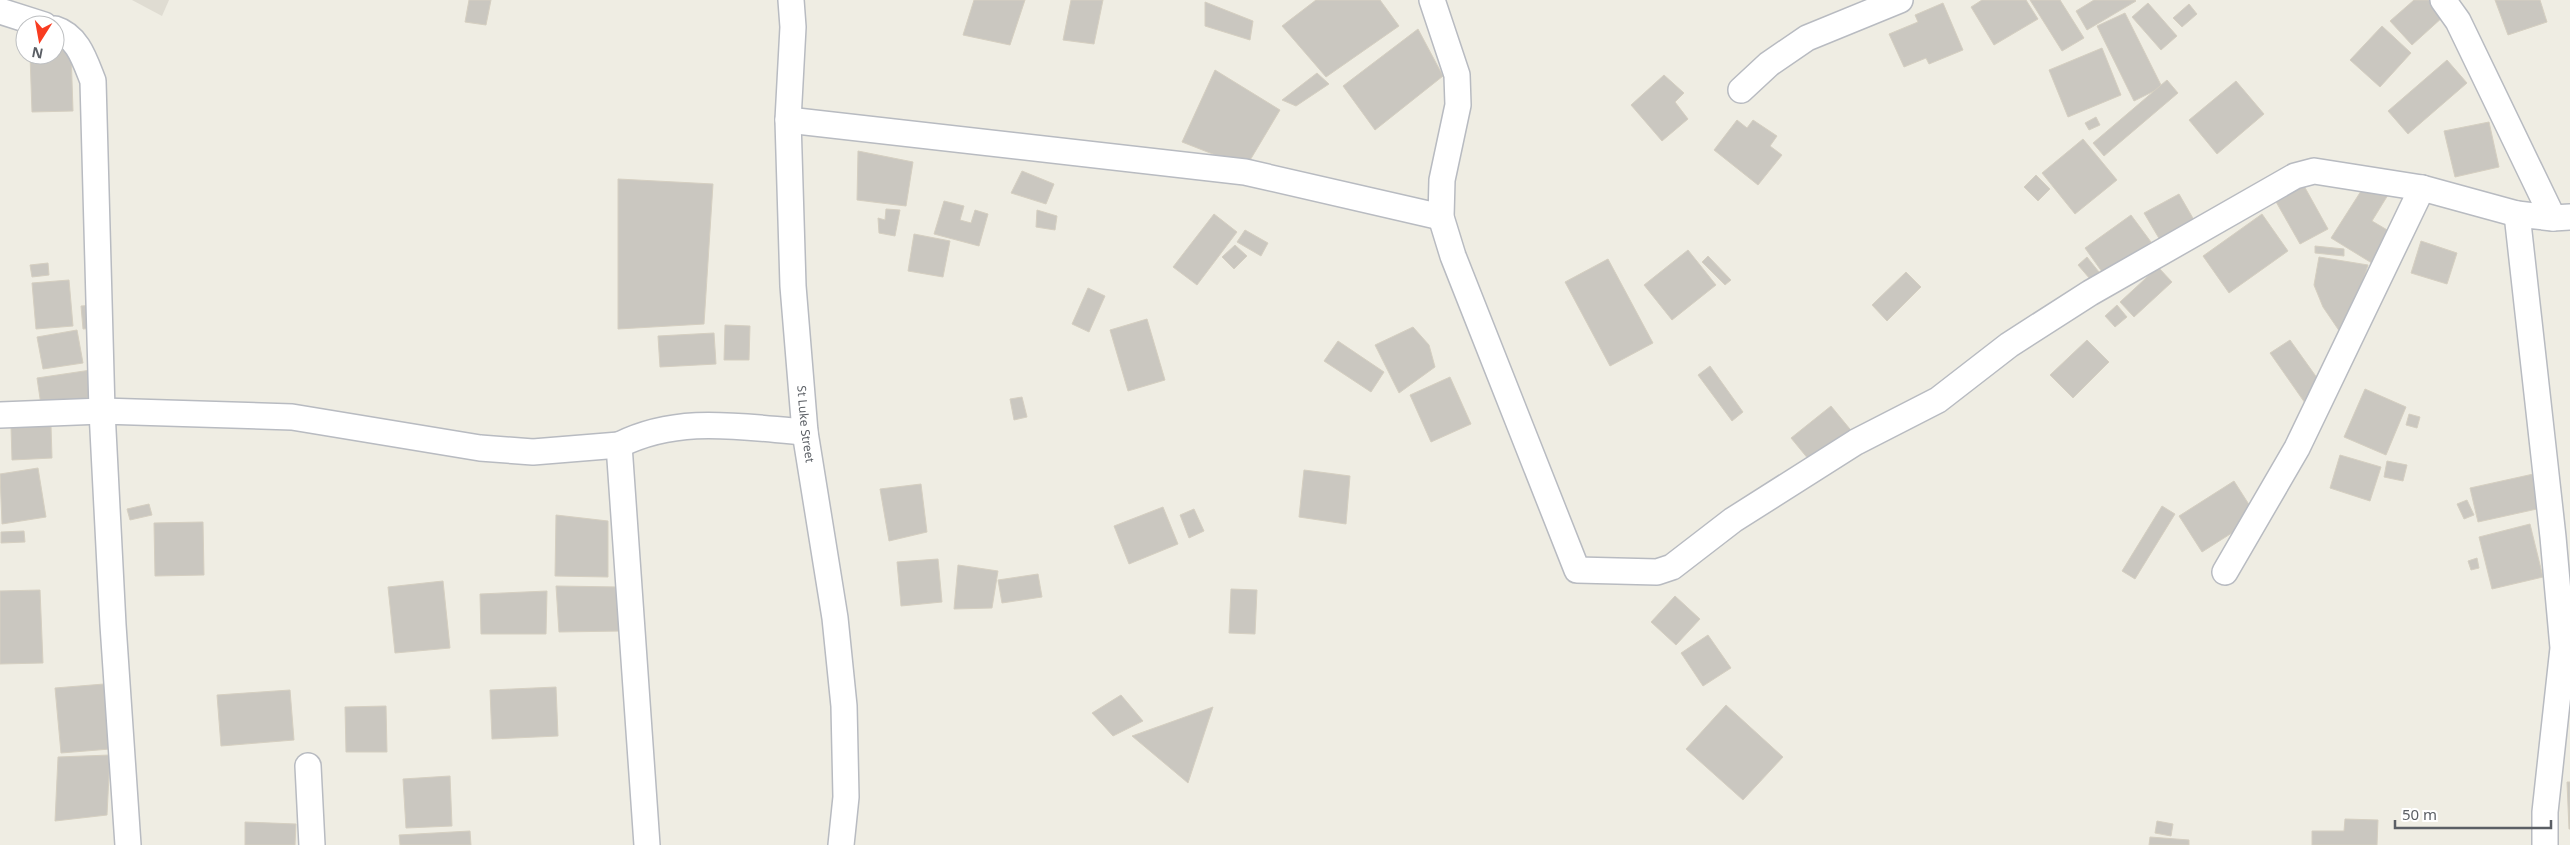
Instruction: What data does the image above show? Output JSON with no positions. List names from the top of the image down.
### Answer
{
  "streets": {
    "street": ["St Luke Street"]
  },
  "scale_bar": "50 m",
  "north": "bottom"
}
